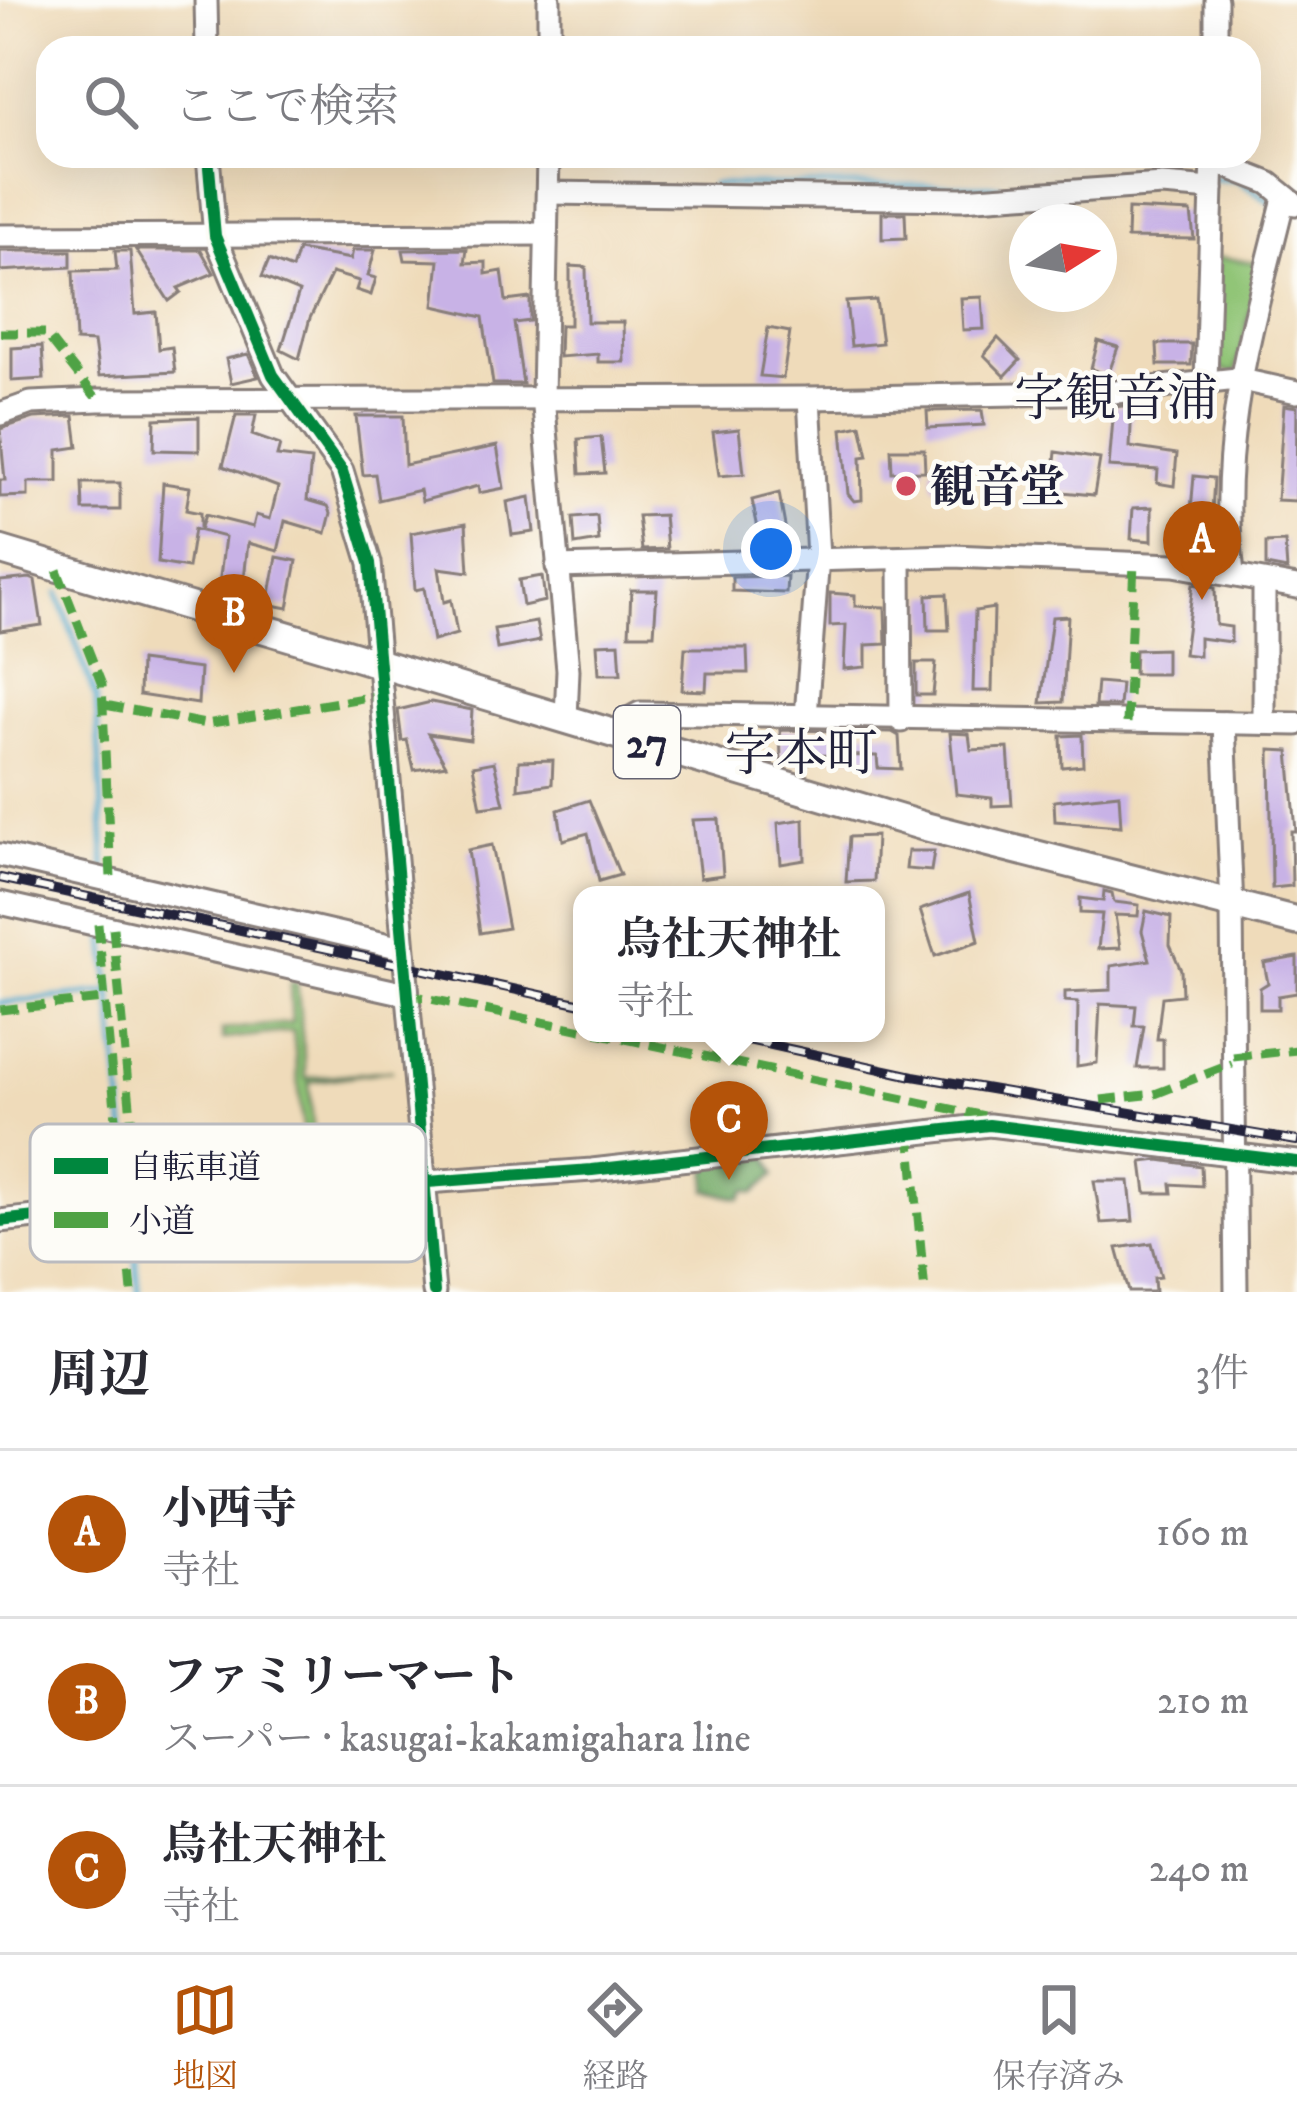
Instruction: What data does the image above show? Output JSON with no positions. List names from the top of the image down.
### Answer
{
  "streets": {
    "main road": ["27"]
  },
  "districts": ["字観音浦", "字本町"],
  "places": ["観音堂"],
  "legend": ["自転車道", "小道"],
  "north": "right",
  "page": {
    "search": "ここで検索",
    "pins": ["A", "B", "C"],
    "popup": ["烏社天神社", "寺社"],
    "heading": ["周辺", "3件"],
    "list": [
      {
        "mark": "A",
        "name": "小西寺",
        "note": "寺社",
        "value": "160 m"
      },
      {
        "mark": "B",
        "name": "ファミリーマート",
        "note": "スーパー · kasugai-kakamigahara line",
        "value": "210 m"
      },
      {
        "mark": "C",
        "name": "烏社天神社",
        "note": "寺社",
        "value": "240 m"
      }
    ],
    "nav": ["地図", "経路", "保存済み"]
  }
}
